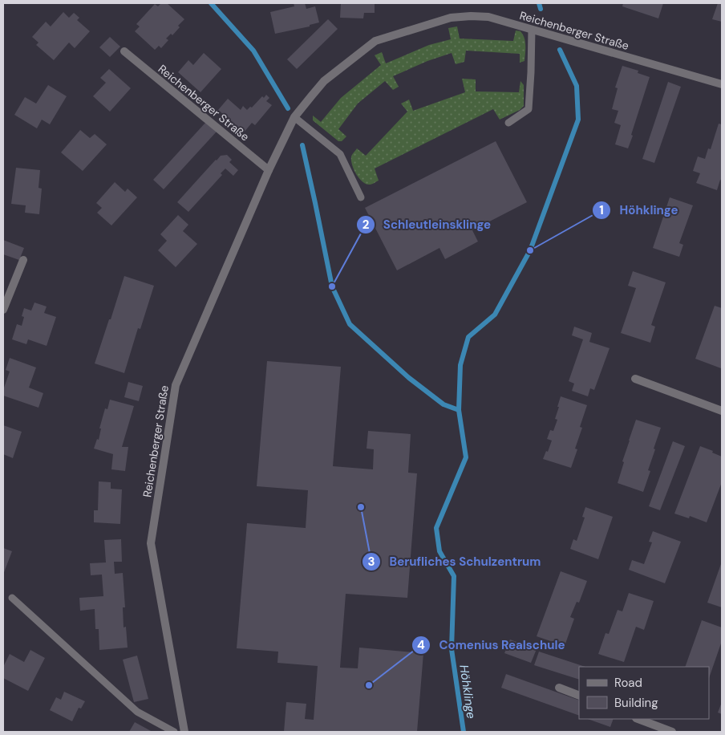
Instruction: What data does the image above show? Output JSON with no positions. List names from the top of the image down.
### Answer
{
  "streets": {
    "street": ["Reichenberger Straße"]
  },
  "water": ["Höhklinge"],
  "places": [
    "Höhklinge",
    "Schleutleinsklinge",
    "Berufliches Schulzentrum",
    "Comenius Realschule"
  ],
  "legend": ["Road", "Building"]
}
